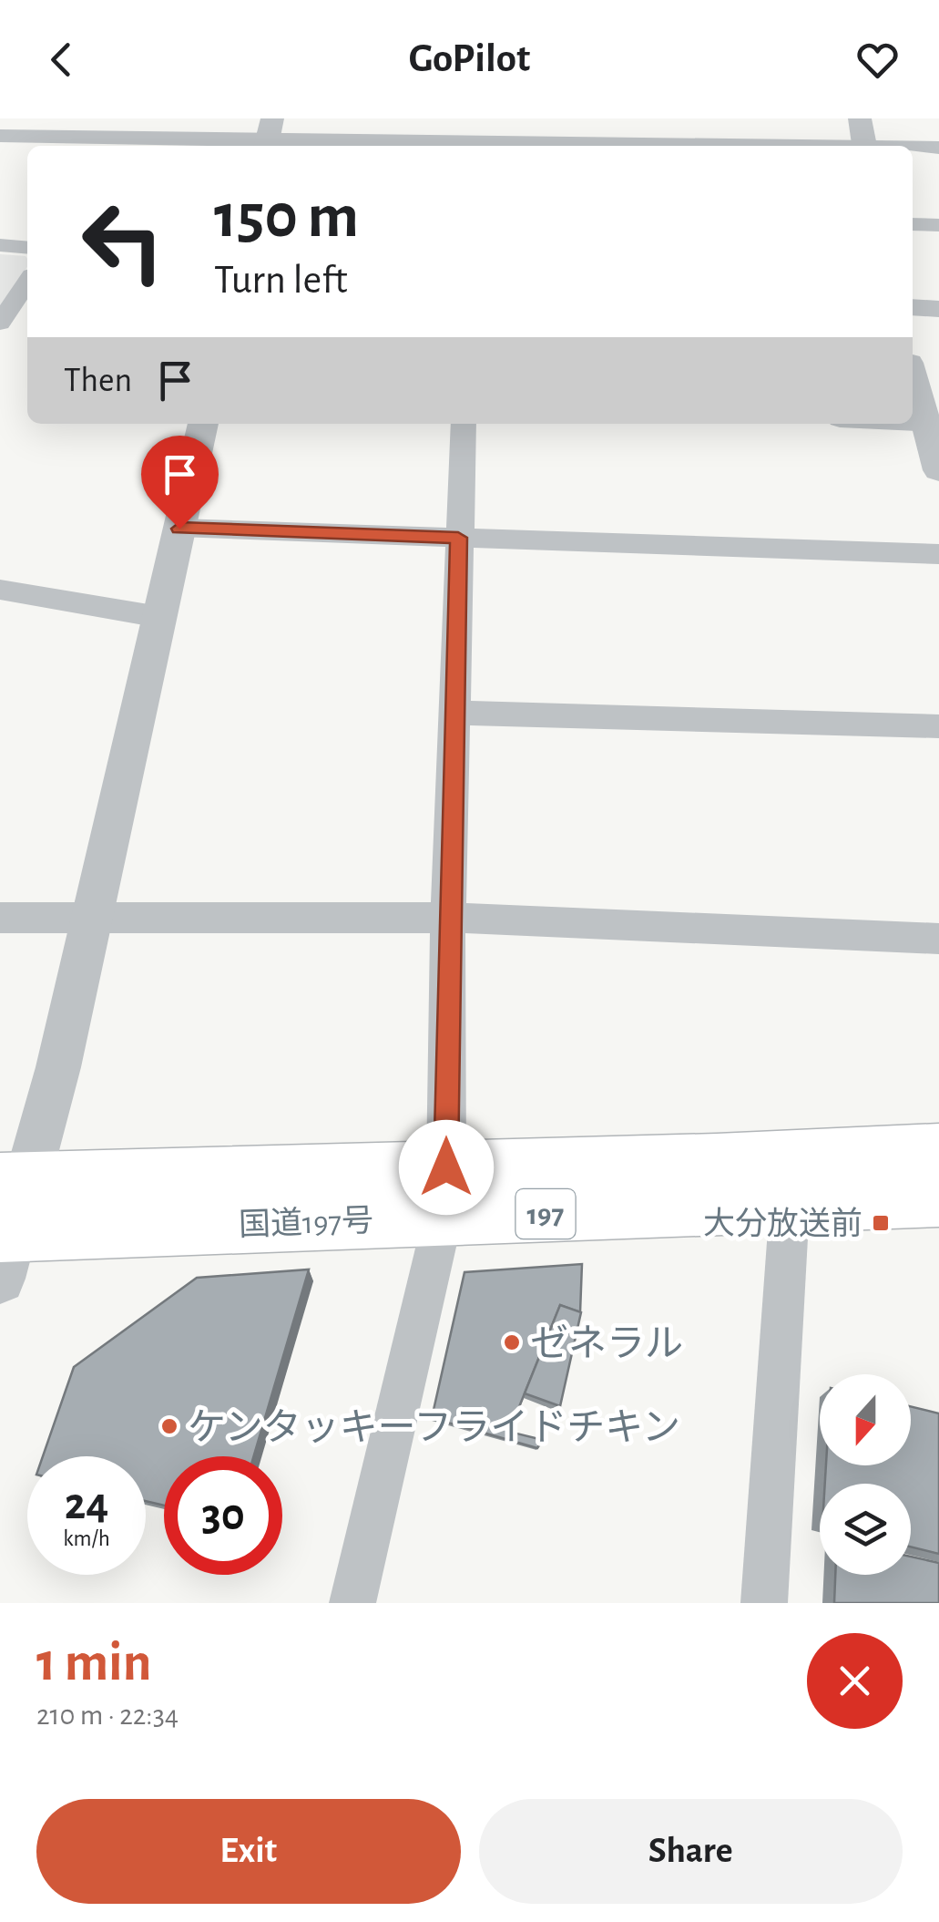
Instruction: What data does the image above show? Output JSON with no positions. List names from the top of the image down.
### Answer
{
  "streets": {
    "highway": ["197", "国道197号"]
  },
  "places": {
    "transit": ["大分放送前"],
    "other": ["ゼネラル", "ケンタッキーフライドチキン"]
  },
  "north": "bottom",
  "page": {
    "header": "GoPilot",
    "turn": ["150 m", "Turn left"],
    "then": "Then",
    "speed": "24 km/h",
    "limit": "30",
    "heading": ["1 min", "210 m · 22:34"],
    "buttons": ["Exit", "Share"]
  }
}
